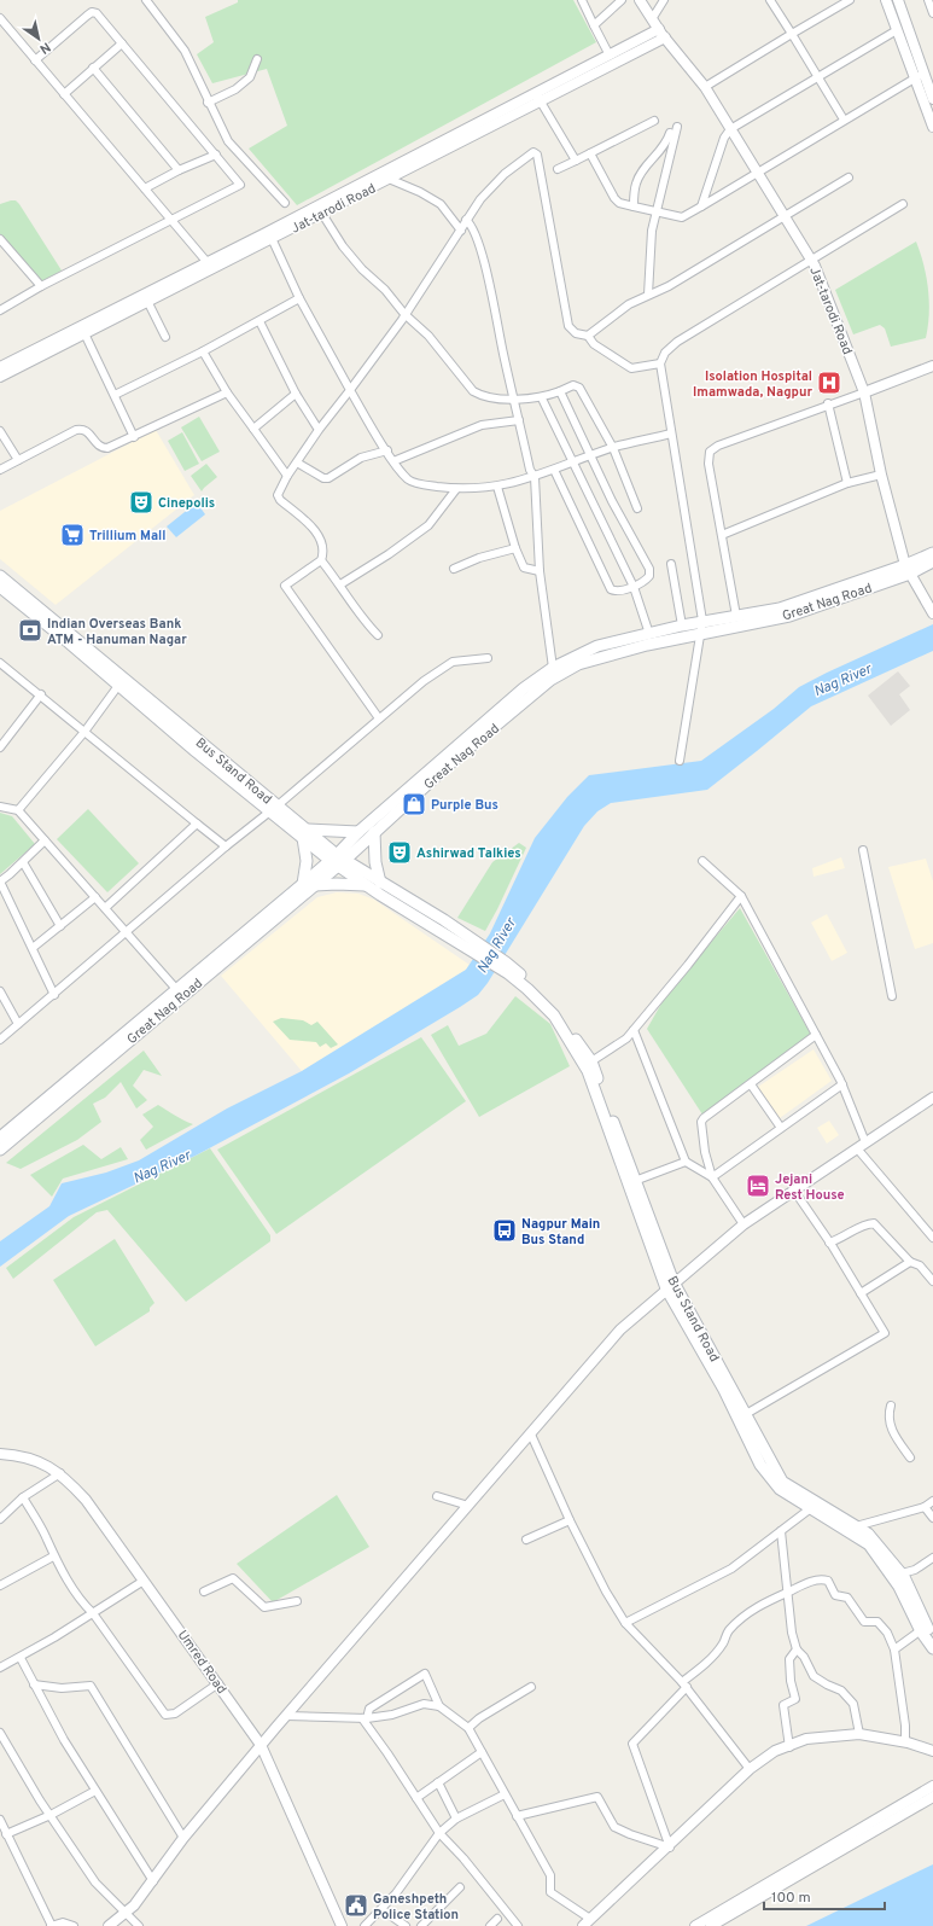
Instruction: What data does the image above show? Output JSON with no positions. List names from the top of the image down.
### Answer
{
  "streets": {
    "main road": ["Great Nag Road", "Bus Stand Road"],
    "street": ["Jat-tarodi Road", "Umred Road"]
  },
  "crossings": [
    ["Jat-tarodi Road", "Great Nag Road"],
    ["Great Nag Road", "Bus Stand Road"]
  ],
  "water": ["Nag River"],
  "places": {
    "hospital": ["Isolation Hospital Imamwada, Nagpur"],
    "theatre": ["Cinepolis", "Ashirwad Talkies"],
    "supermarket": ["Trillium Mall"],
    "bank": ["Indian Overseas Bank ATM - Hanuman Nagar"],
    "shop": ["Purple Bus"],
    "hotel": ["Jejani Rest House"],
    "bus stop": ["Nagpur Main Bus Stand"],
    "public building": ["Ganeshpeth Police Station"]
  },
  "scale_bar": "100 m",
  "north": "bottom right"
}
